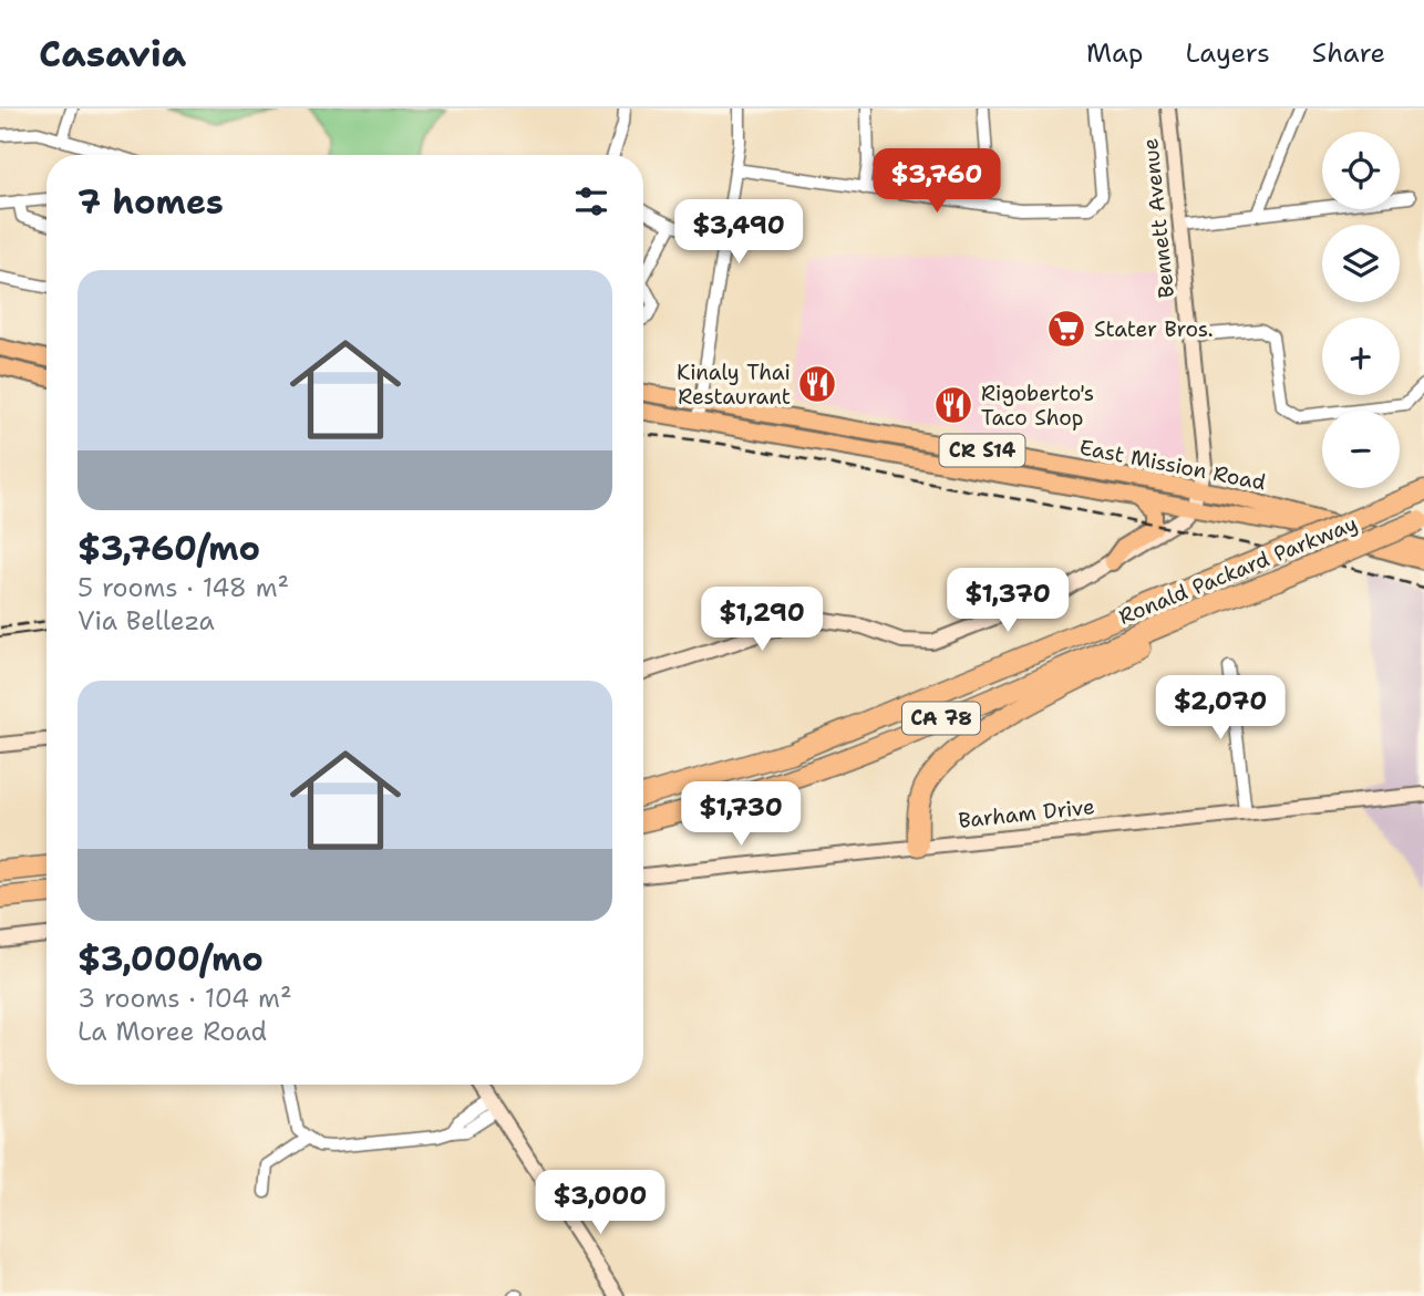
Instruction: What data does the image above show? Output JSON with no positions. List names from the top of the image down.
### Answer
{
  "streets": {
    "highway": ["Ronald Packard Parkway", "CA 78"],
    "main road": ["CR S14", "East Mission Road"],
    "street": ["Bennett Avenue", "Barham Drive"]
  },
  "crossings": [
    ["Bennett Avenue", "East Mission Road"]
  ],
  "places": {
    "supermarket": ["Stater Bros."],
    "restaurant": ["Kinaly Thai Restaurant", "Rigoberto's Taco Shop"]
  },
  "page": {
    "header": "Casavia",
    "nav": ["Map", "Layers", "Share"],
    "map_buttons": ["+", "−"],
    "price": [
      "$3,760",
      "$3,490",
      "$1,370",
      "$1,290",
      "$2,070",
      "$1,730",
      "$3,000"
    ],
    "heading": "7 homes",
    "list": [
      {
        "name": "$3,760/mo",
        "note": "5 rooms · 148 m² · Via Belleza"
      },
      {
        "name": "$3,000/mo",
        "note": "3 rooms · 104 m² · La Moree Road"
      }
    ]
  }
}
